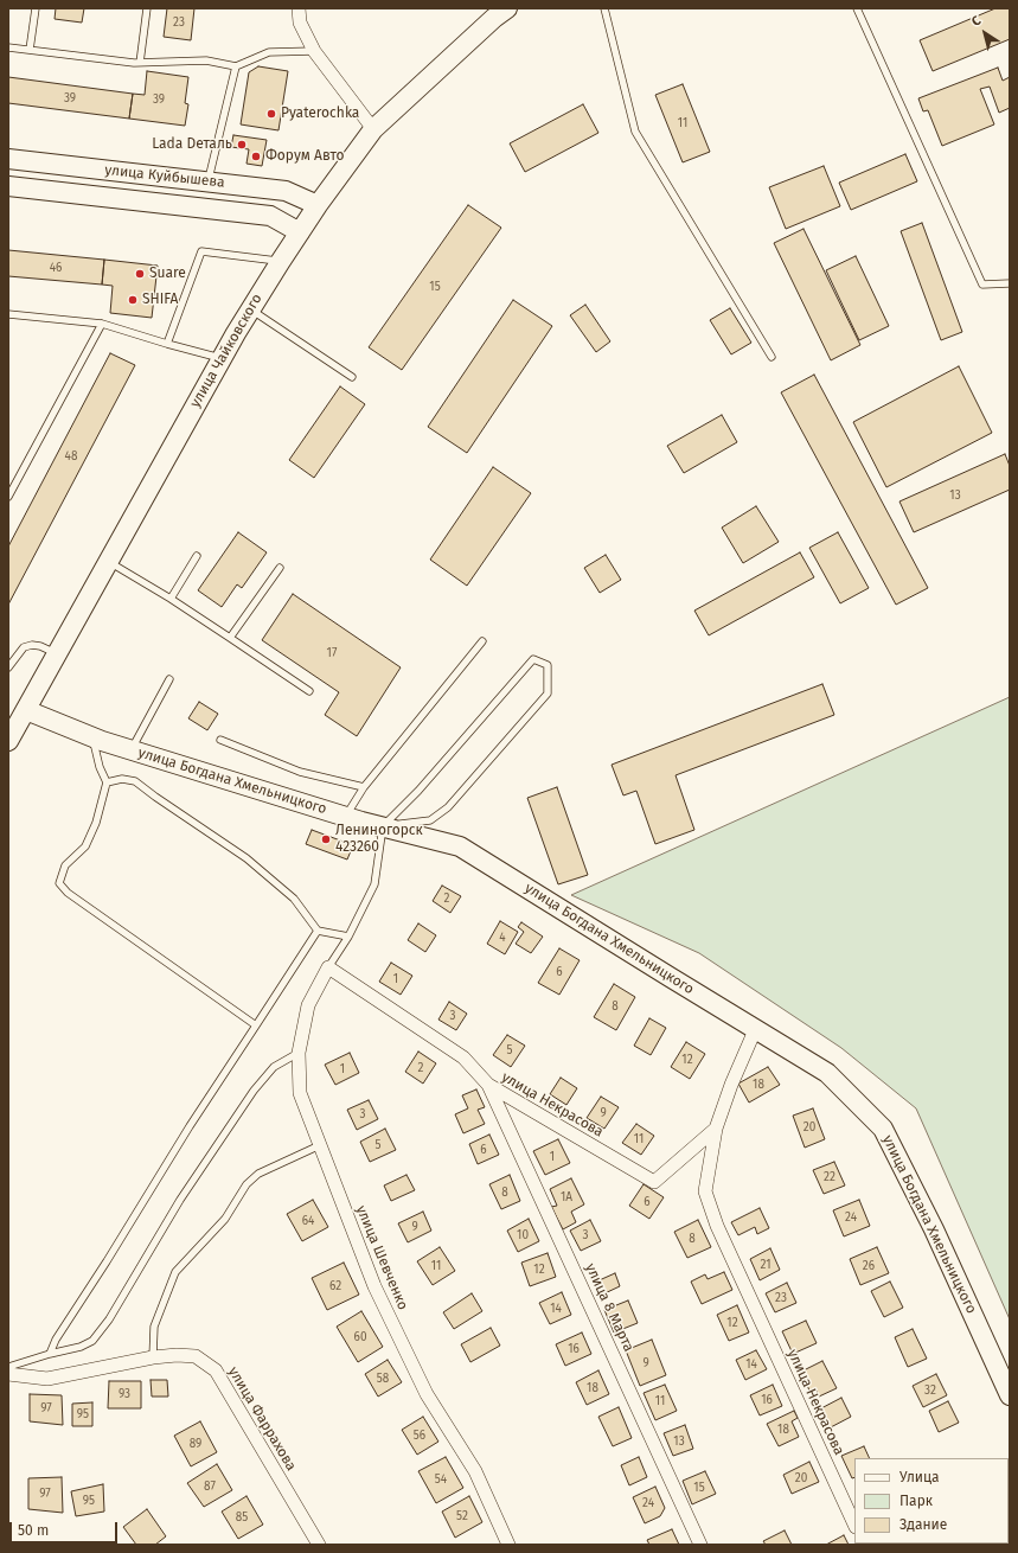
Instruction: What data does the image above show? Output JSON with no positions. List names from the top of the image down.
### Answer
{
  "streets": {
    "main road": ["улица Куйбышева", "улица Чайковского", "улица Богдана Хмельницкого"],
    "street": [
      "улица Некрасова",
      "улица Шевченко",
      "улица 8 Марта",
      "улица Фаррахова"
    ]
  },
  "crossings": [
    ["улица Куйбышева", "улица Чайковского"],
    ["улица Чайковского", "улица Богдана Хмельницкого"],
    ["улица Богдана Хмельницкого", "улица Некрасова"],
    ["улица Некрасова", "улица Шевченко"],
    ["улица Некрасова", "улица 8 Марта"]
  ],
  "places": [
    "Pyaterochka",
    "Lada Dеталь",
    "Форум Авто",
    "Suare",
    "SHIFA",
    "Лениногорск 423260"
  ],
  "house_numbers": [
    "23",
    "39",
    "39",
    "11",
    "46",
    "15",
    "48",
    "13",
    "17",
    "2",
    "4",
    "6",
    "1",
    "8",
    "3",
    "5",
    "12",
    "2",
    "1",
    "18",
    "9",
    "3",
    "20",
    "11",
    "5",
    "6",
    "1",
    "22",
    "8",
    "1А",
    "6",
    "24",
    "64",
    "9",
    "10",
    "3",
    "8",
    "21",
    "11",
    "26",
    "12",
    "62",
    "23",
    "14",
    "12",
    "60",
    "16",
    "9",
    "14",
    "58",
    "18",
    "32",
    "93",
    "16",
    "11",
    "97",
    "95",
    "18",
    "56",
    "13",
    "89",
    "20",
    "54",
    "87",
    "15",
    "97",
    "95",
    "24",
    "52",
    "85"
  ],
  "legend": ["Улица", "Парк", "Здание"],
  "scale_bar": "50 m",
  "north": "top left"
}
